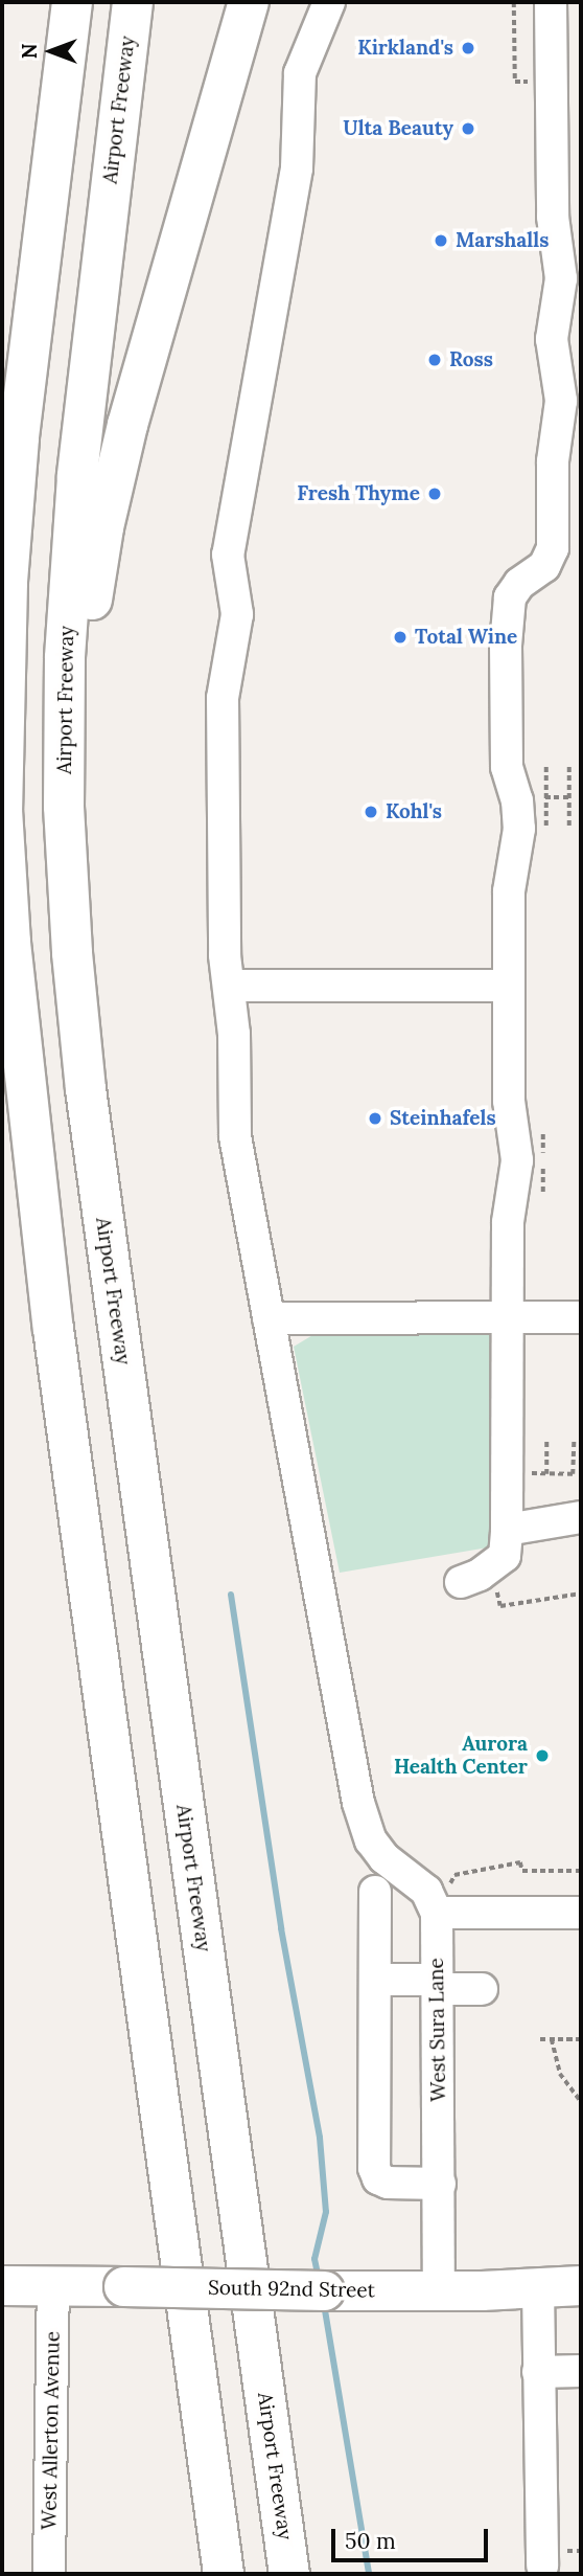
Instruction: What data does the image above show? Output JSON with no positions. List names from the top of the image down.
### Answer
{
  "streets": {
    "highway": ["Airport Freeway"],
    "main road": ["South 92nd Street"],
    "street": ["West Sura Lane", "West Allerton Avenue"]
  },
  "crossings": [
    ["West Sura Lane", "South 92nd Street"],
    ["South 92nd Street", "West Allerton Avenue"]
  ],
  "places": [
    "Kirkland's",
    "Ulta Beauty",
    "Marshalls",
    "Ross",
    "Fresh Thyme",
    "Total Wine",
    "Kohl's",
    "Steinhafels",
    "Aurora Health Center"
  ],
  "scale_bar": "50 m",
  "north": "left"
}
